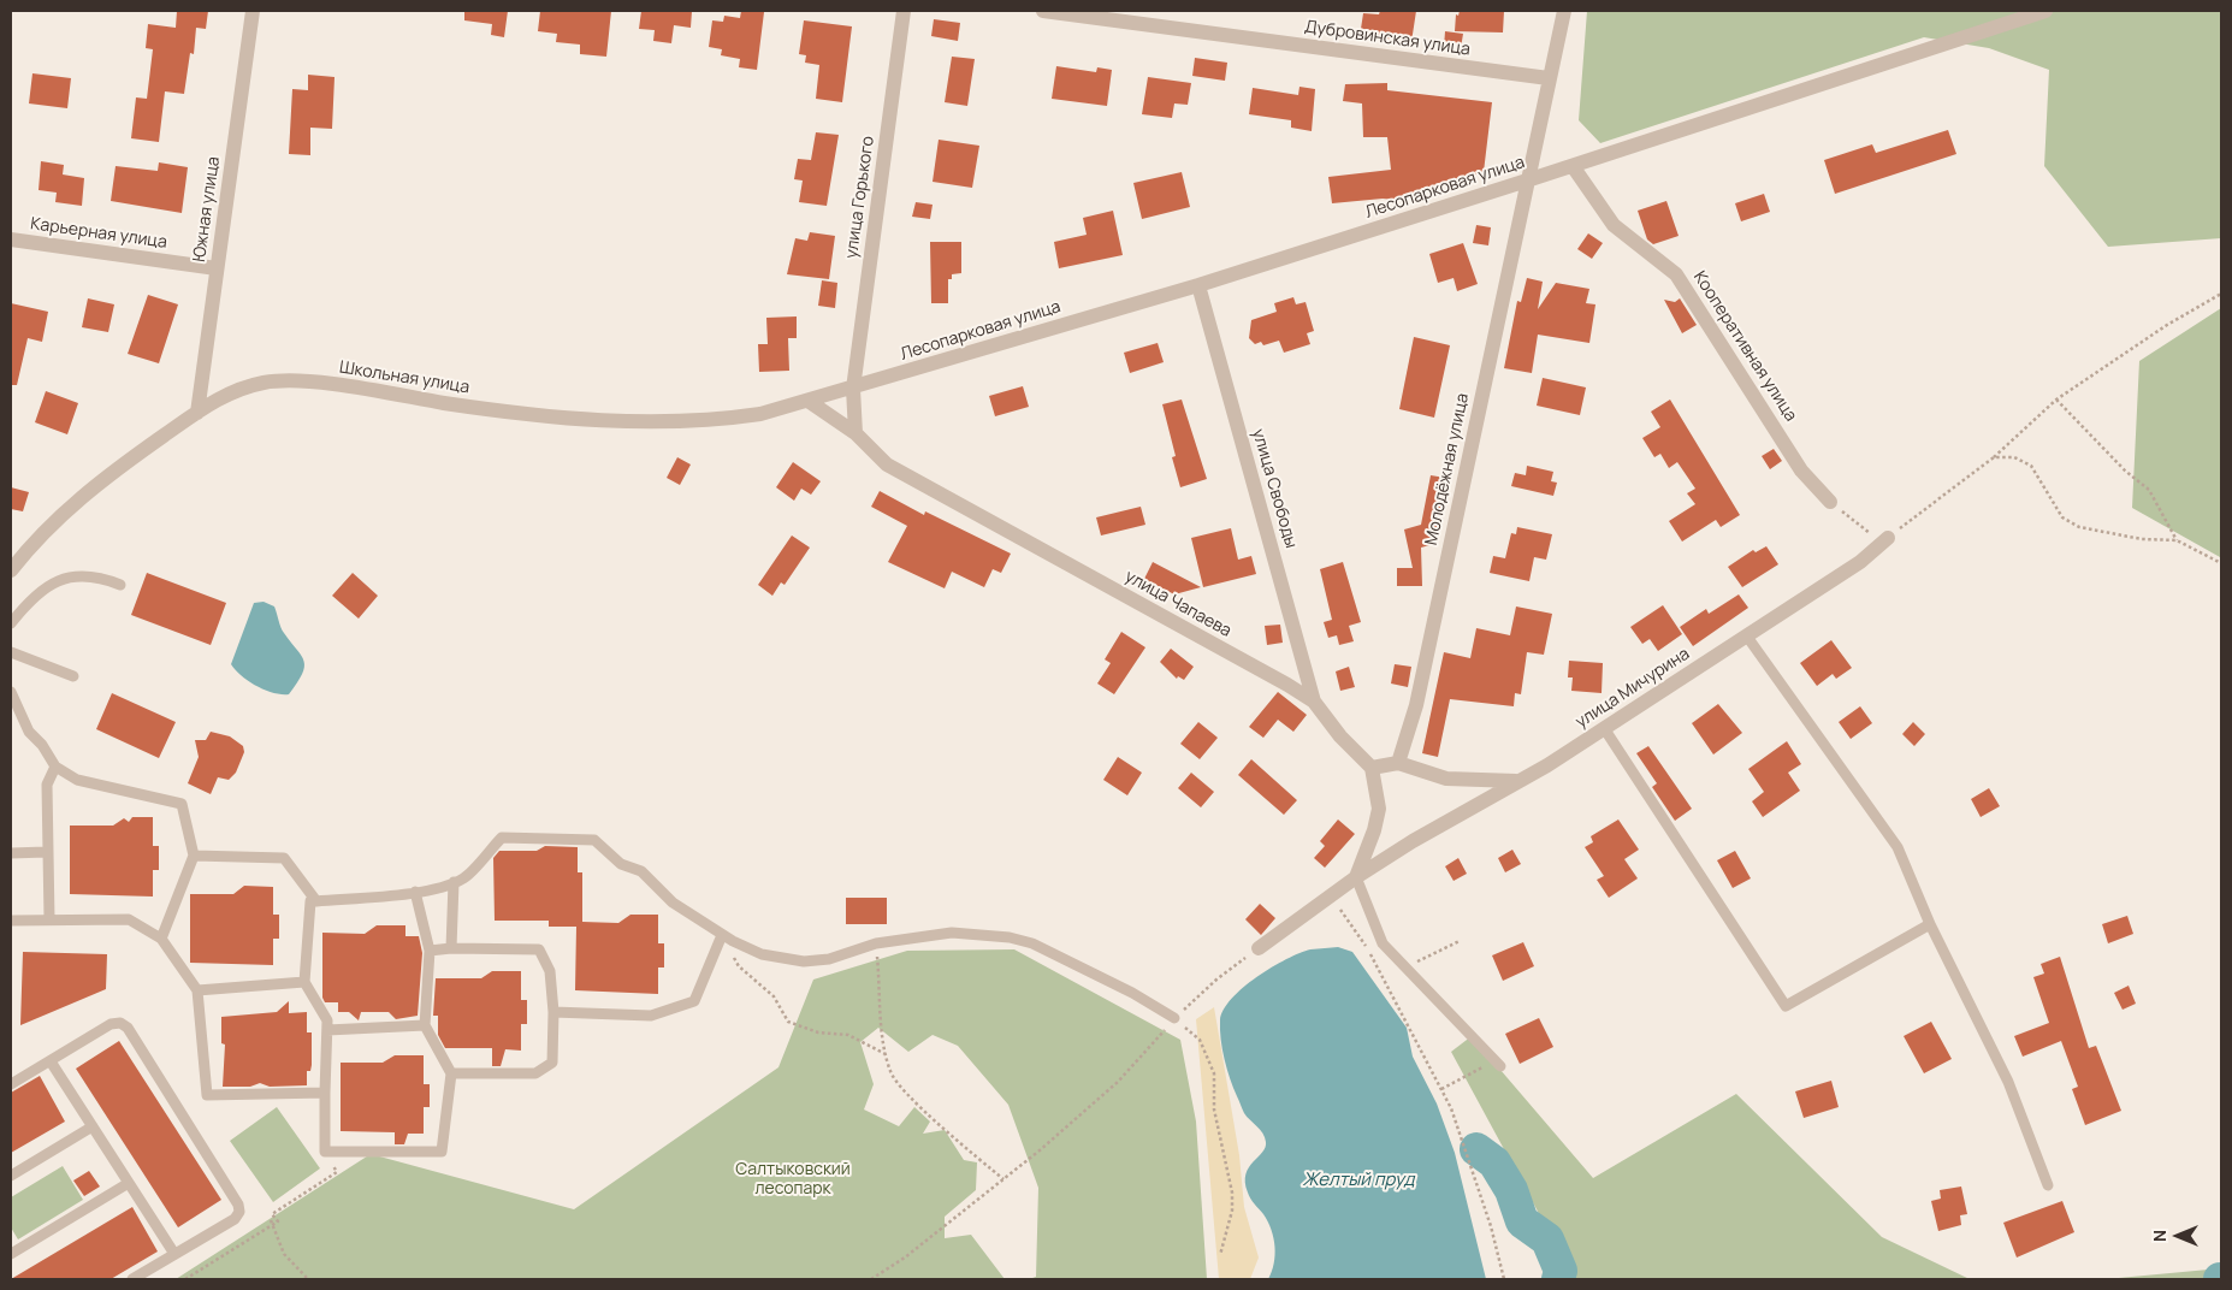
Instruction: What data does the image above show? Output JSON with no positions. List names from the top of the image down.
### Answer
{
  "streets": {
    "street": [
      "Дубровинская улица",
      "Лесопарковая улица",
      "улица Горького",
      "Южная улица",
      "Карьерная улица",
      "Кооперативная улица",
      "Школьная улица",
      "Молодёжная улица",
      "улица Свободы",
      "улица Чапаева",
      "улица Мичурина"
    ]
  },
  "crossings": [
    ["Дубровинская улица", "Молодёжная улица"],
    ["Лесопарковая улица", "улица Горького"],
    ["Лесопарковая улица", "Кооперативная улица"],
    ["Лесопарковая улица", "Школьная улица"],
    ["Лесопарковая улица", "Молодёжная улица"],
    ["Лесопарковая улица", "улица Свободы"],
    ["улица Горького", "Школьная улица"],
    ["Южная улица", "Карьерная улица"],
    ["Южная улица", "Школьная улица"],
    ["Школьная улица", "улица Чапаева"],
    ["улица Свободы", "улица Чапаева"]
  ],
  "water": ["Желтый пруд"],
  "parks": ["Салтыковский лесопарк"],
  "north": "left"
}
